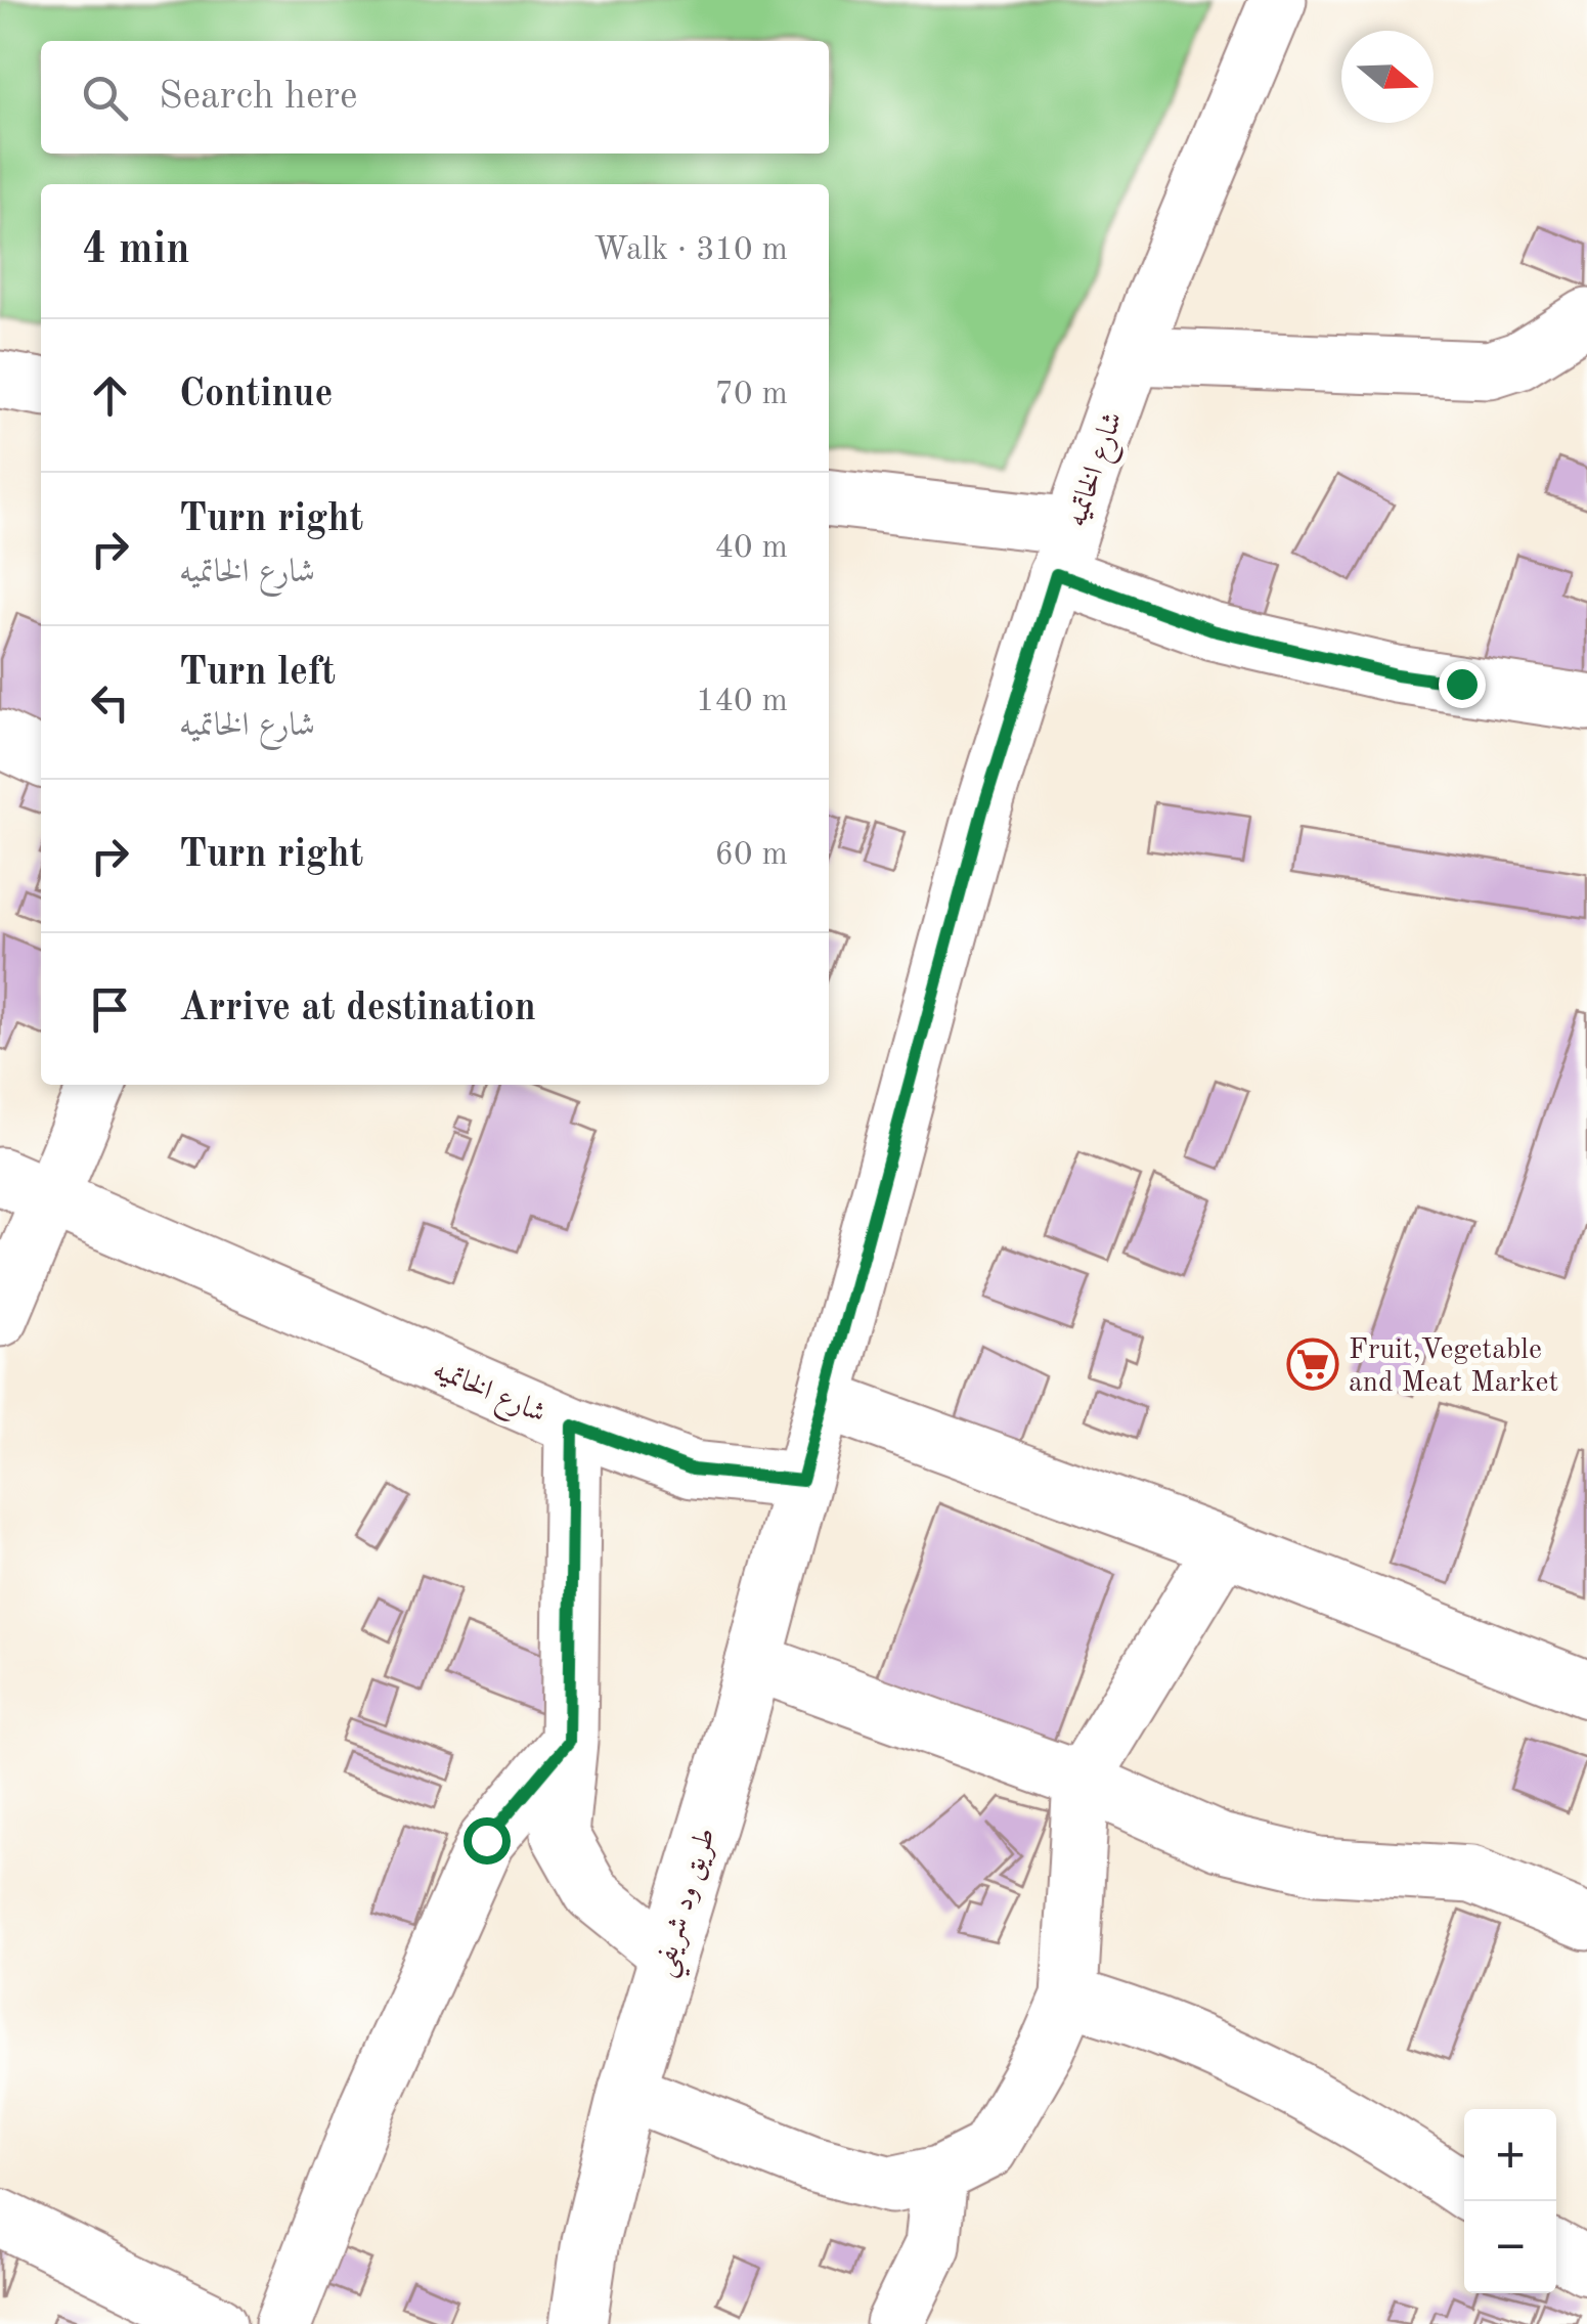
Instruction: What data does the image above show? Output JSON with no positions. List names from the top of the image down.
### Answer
{
  "streets": {
    "street": ["شارع الخاتميه", "طريق ود شريفي"]
  },
  "crossings": [
    ["شارع الخاتميه", "طريق ود شريفي"]
  ],
  "places": {
    "supermarket": ["Fruit,Vegetable and Meat Market"]
  },
  "north": "right",
  "page": {
    "search": "Search here",
    "heading": ["4 min", "Walk · 310 m"],
    "list": [
      ["Continue", "70 m"],
      ["Turn right", "شارع الخاتميه", "40 m"],
      ["Turn left", "شارع الخاتميه", "140 m"],
      ["Turn right", "60 m"],
      "Arrive at destination"
    ],
    "map_buttons": ["+", "−"]
  }
}
